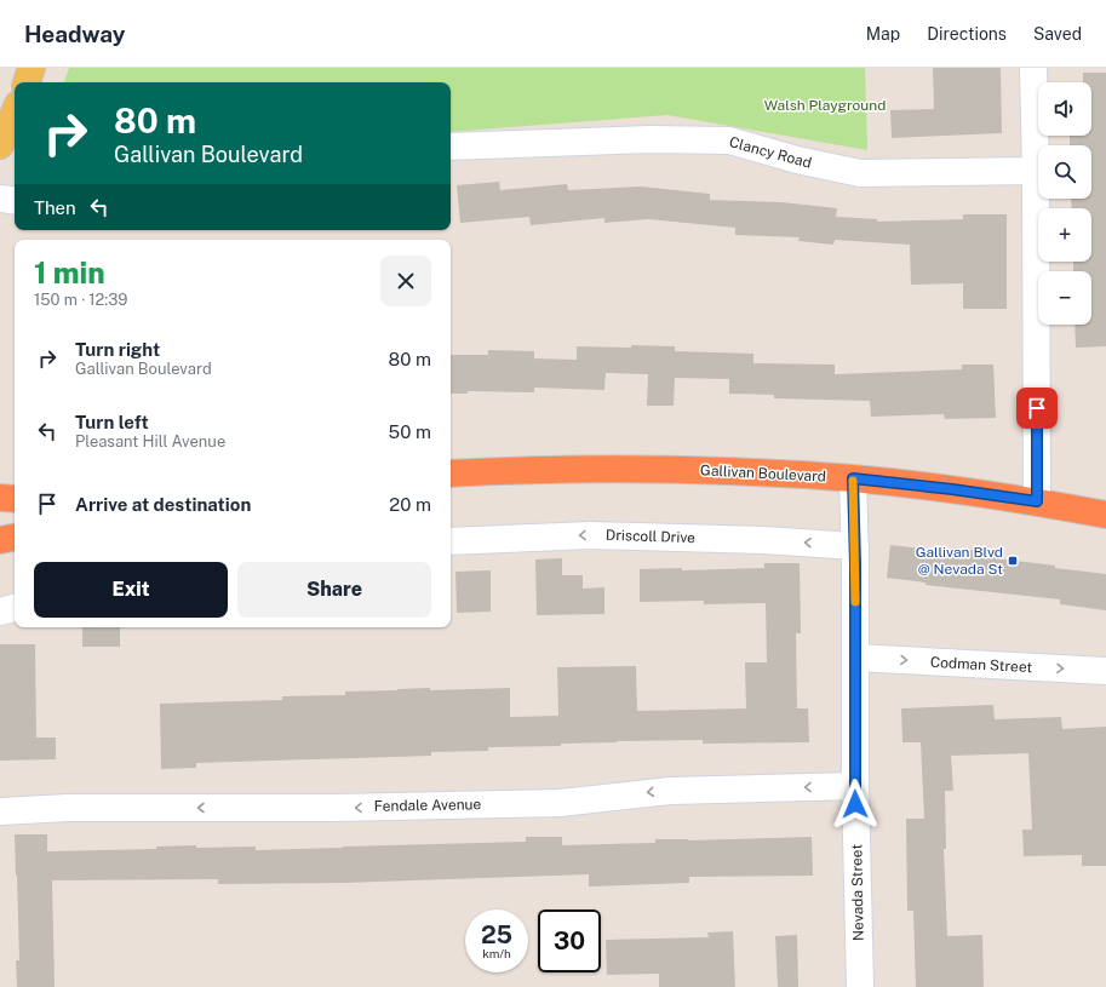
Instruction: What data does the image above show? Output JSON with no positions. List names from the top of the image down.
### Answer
{
  "streets": {
    "highway": ["Gallivan Boulevard"],
    "street": [
      "Clancy Road",
      "Driscoll Drive",
      "Codman Street",
      "Fendale Avenue",
      "Nevada Street"
    ]
  },
  "crossings": [
    ["Gallivan Boulevard", "Nevada Street"],
    ["Driscoll Drive", "Nevada Street"],
    ["Codman Street", "Nevada Street"],
    ["Fendale Avenue", "Nevada Street"]
  ],
  "one_way": ["Driscoll Drive", "Codman Street", "Fendale Avenue"],
  "parks": ["Walsh Playground"],
  "places": {
    "transit": ["Gallivan Blvd @ Nevada St"]
  },
  "page": {
    "header": "Headway",
    "nav": ["Map", "Directions", "Saved"],
    "map_buttons": ["+", "−"],
    "turn": ["80 m", "Gallivan Boulevard"],
    "then": "Then",
    "heading": ["1 min", "150 m · 12:39"],
    "list": [
      {
        "name": "Turn right",
        "note": "Gallivan Boulevard",
        "value": "80 m"
      },
      {
        "name": "Turn left",
        "note": "Pleasant Hill Avenue",
        "value": "50 m"
      },
      {
        "name": "Arrive at destination",
        "value": "20 m"
      }
    ],
    "buttons": ["Exit", "Share"],
    "speed": "25 km/h",
    "limit": "30"
  }
}
